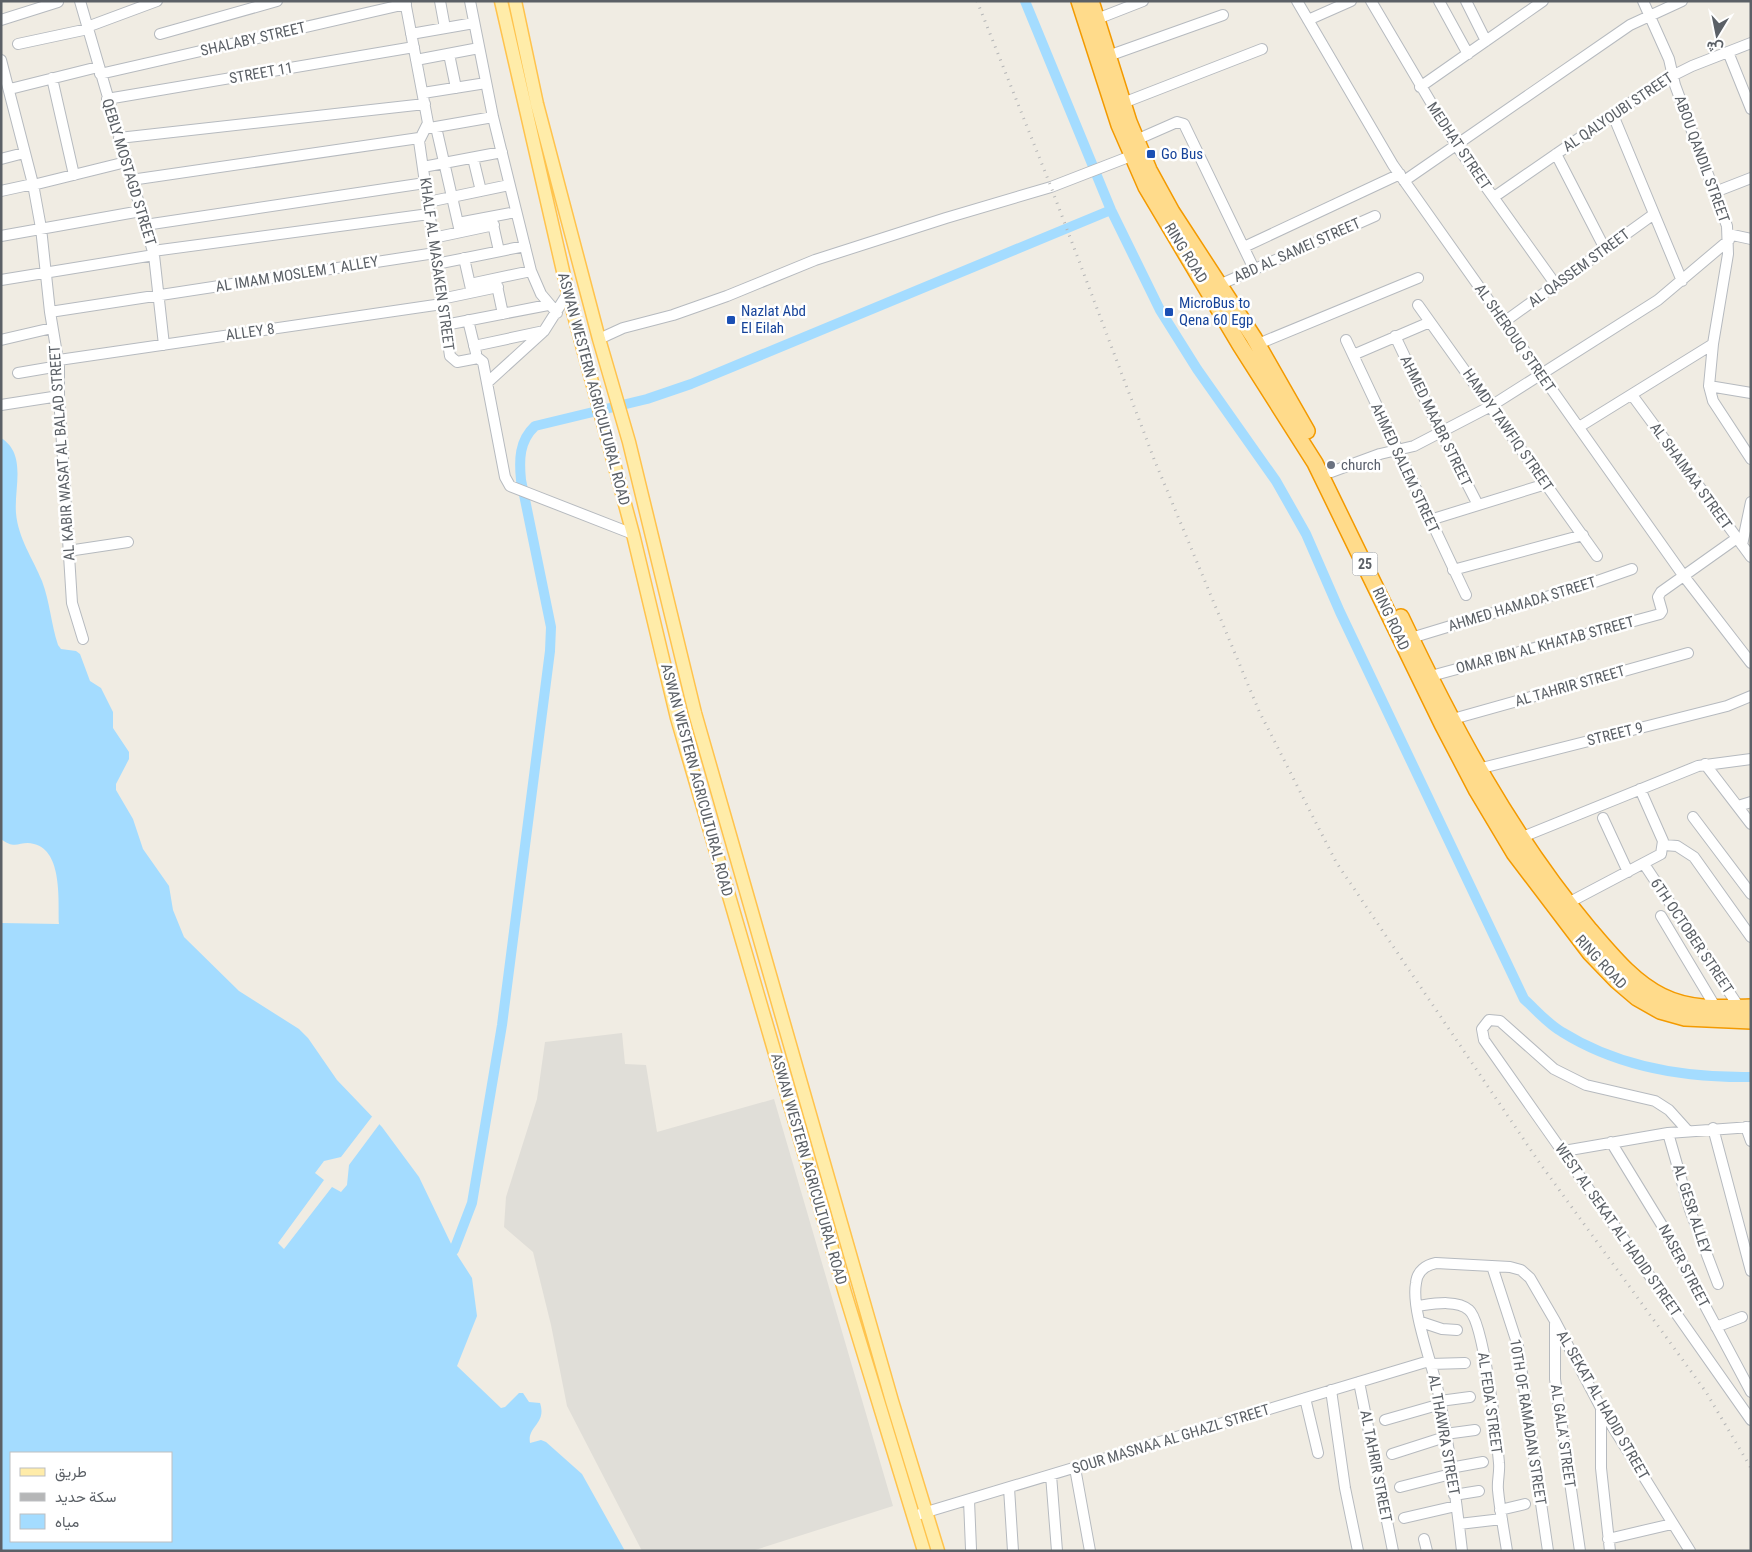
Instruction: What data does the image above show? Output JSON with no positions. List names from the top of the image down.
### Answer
{
  "streets": {
    "highway": ["RING ROAD", "25"],
    "main road": ["ASWAN WESTERN AGRICULTURAL ROAD"],
    "street": [
      "SHALABY STREET",
      "STREET 11",
      "AL QALYOUBI STREET",
      "MEDHAT STREET",
      "ABOU QANDIL STREET",
      "QEBLY MOSTAGD STREET",
      "ABD AL SAMEI STREET",
      "KHALF AL MASAKEN STREET",
      "AL QASSEM STREET",
      "AL IMAM MOSLEM 1 ALLEY",
      "ALLEY 8",
      "AL SHEROUQ STREET",
      "AHMED MAABR STREET",
      "HAMDY TAWFIQ STREET",
      "AL KABIR WASAT AL BALAD STREET",
      "AHMED SALEM STREET",
      "AL SHAIMAA STREET",
      "AHMED HAMADA STREET",
      "OMAR IBN AL KHATAB STREET",
      "AL TAHRIR STREET",
      "STREET 9",
      "6TH OCTOBER STREET",
      "AL GESR ALLEY",
      "WEST AL SEKAT AL HADID STREET",
      "NASER STREET",
      "AL FEDA' STREET",
      "AL SEKAT AL HADID STREET",
      "10TH OF RAMADAN STREET",
      "AL THAWRA STREET",
      "AL GALA' STREET",
      "SOUR MASNAA AL GHAZL STREET"
    ]
  },
  "crossings": [
    ["SHALABY STREET", "QEBLY MOSTAGD STREET"],
    ["SHALABY STREET", "AL KABIR WASAT AL BALAD STREET"],
    ["STREET 11", "QEBLY MOSTAGD STREET"],
    ["AL QALYOUBI STREET", "MEDHAT STREET"],
    ["AL QALYOUBI STREET", "ABOU QANDIL STREET"],
    ["MEDHAT STREET", "AL QASSEM STREET"],
    ["QEBLY MOSTAGD STREET", "AL IMAM MOSLEM 1 ALLEY"],
    ["QEBLY MOSTAGD STREET", "ALLEY 8"],
    ["ABD AL SAMEI STREET", "RING ROAD"],
    ["RING ROAD", "AHMED HAMADA STREET"],
    ["RING ROAD", "OMAR IBN AL KHATAB STREET"],
    ["RING ROAD", "AL TAHRIR STREET"],
    ["RING ROAD", "STREET 9"],
    ["RING ROAD", "6TH OCTOBER STREET"],
    ["KHALF AL MASAKEN STREET", "AL IMAM MOSLEM 1 ALLEY"],
    ["KHALF AL MASAKEN STREET", "ALLEY 8"],
    ["KHALF AL MASAKEN STREET", "ASWAN WESTERN AGRICULTURAL ROAD"],
    ["AL QASSEM STREET", "AL SHEROUQ STREET"],
    ["AL IMAM MOSLEM 1 ALLEY", "AL KABIR WASAT AL BALAD STREET"],
    ["ALLEY 8", "AL KABIR WASAT AL BALAD STREET"],
    ["AL SHEROUQ STREET", "OMAR IBN AL KHATAB STREET"],
    ["ASWAN WESTERN AGRICULTURAL ROAD", "SOUR MASNAA AL GHAZL STREET"],
    ["AL TAHRIR STREET", "SOUR MASNAA AL GHAZL STREET"],
    ["AL FEDA' STREET", "AL THAWRA STREET"],
    ["AL SEKAT AL HADID STREET", "10TH OF RAMADAN STREET"],
    ["AL SEKAT AL HADID STREET", "AL THAWRA STREET"],
    ["AL SEKAT AL HADID STREET", "AL GALA' STREET"],
    ["10TH OF RAMADAN STREET", "AL THAWRA STREET"],
    ["AL THAWRA STREET", "SOUR MASNAA AL GHAZL STREET"]
  ],
  "places": {
    "transit": ["Go Bus", "MicroBus to Qena 60 Egp", "Nazlat Abd El Eilah"],
    "other": ["church"]
  },
  "legend": ["طريق", "سكة حديد", "مياه"],
  "north": "bottom"
}
